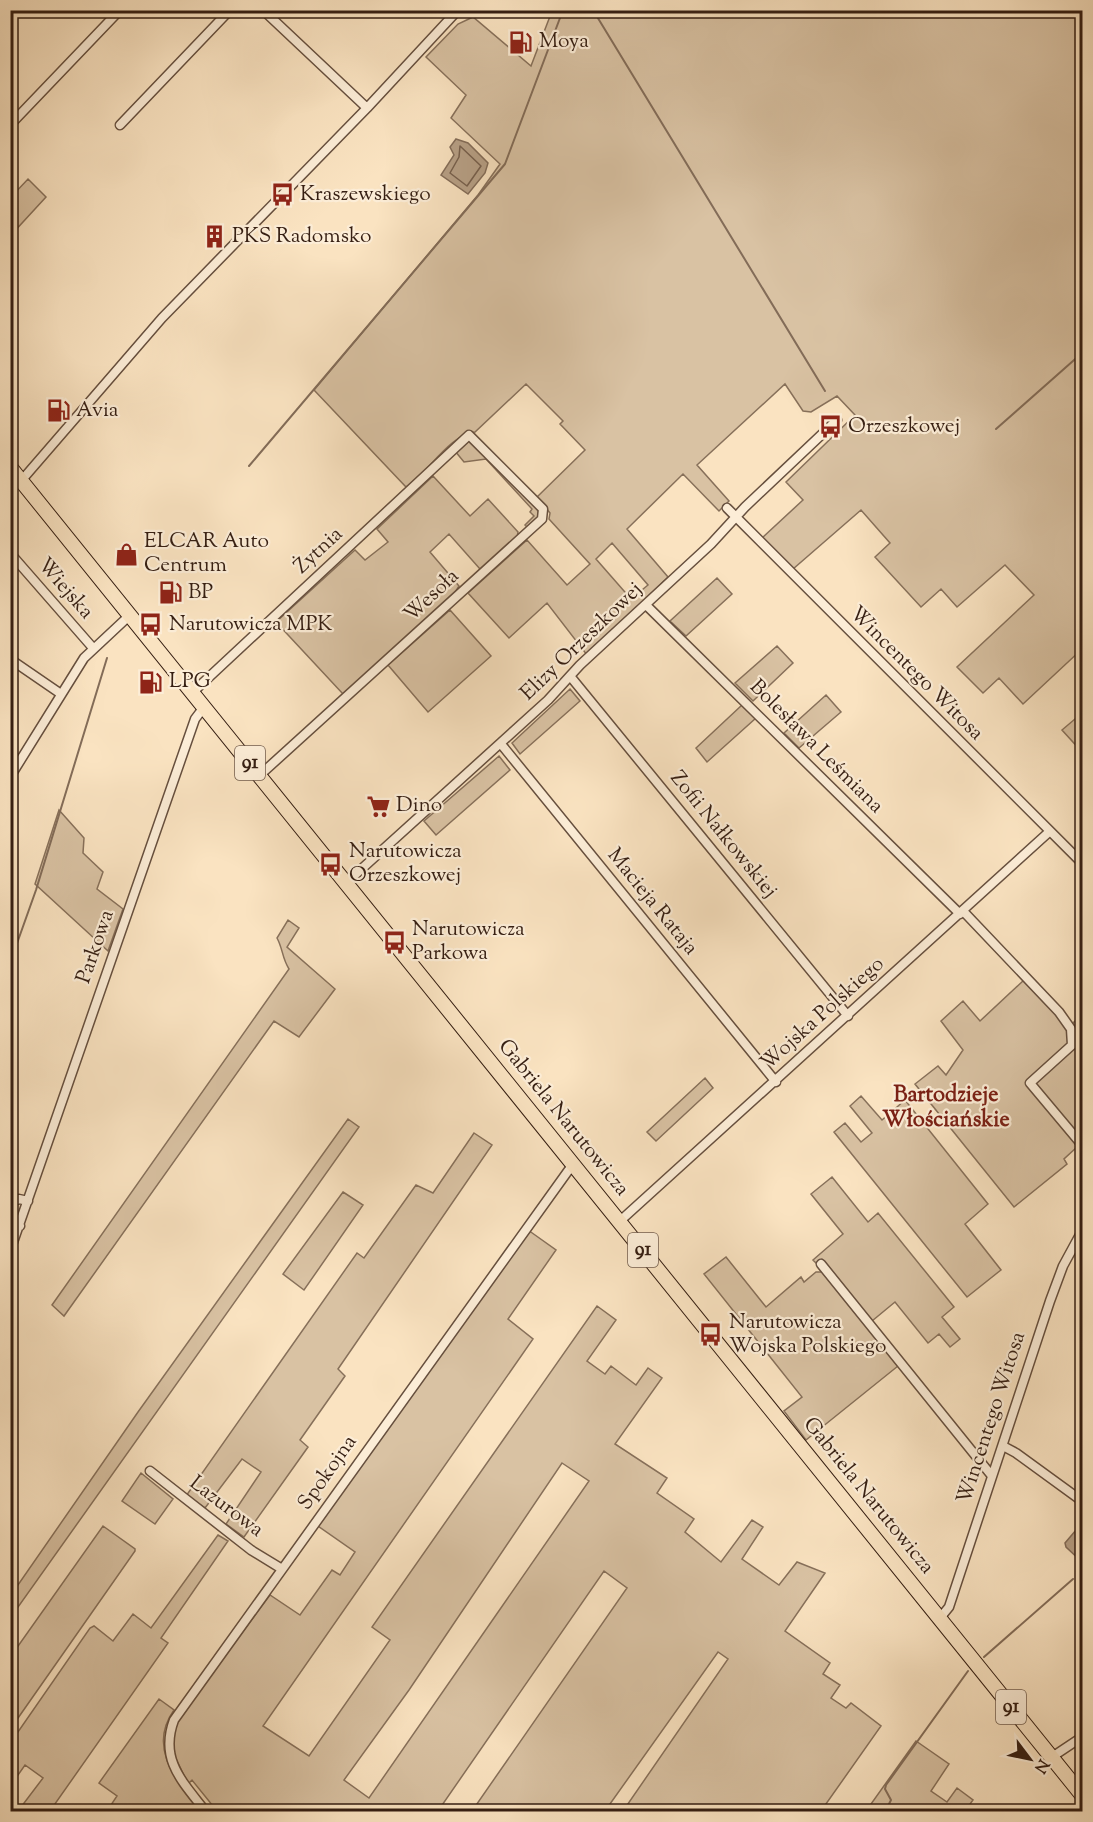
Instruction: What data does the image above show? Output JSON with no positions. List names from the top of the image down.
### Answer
{
  "streets": {
    "main road": ["91", "Gabriela Narutowicza"],
    "street": [
      "Żytnia",
      "Wiejska",
      "Wesoła",
      "Elizy Orzeszkowej",
      "Wincentego Witosa",
      "Bolesława Leśmiana",
      "Zofii Nałkowskiej",
      "Macieja Rataja",
      "Parkowa",
      "Wojska Polskiego",
      "Spokojna",
      "Lazurowa"
    ]
  },
  "crossings": [
    ["Żytnia", "Wesoła"],
    ["Żytnia", "Gabriela Narutowicza"],
    ["Wesoła", "Gabriela Narutowicza"],
    ["Elizy Orzeszkowej", "Wincentego Witosa"],
    ["Elizy Orzeszkowej", "Bolesława Leśmiana"],
    ["Elizy Orzeszkowej", "Zofii Nałkowskiej"],
    ["Elizy Orzeszkowej", "Macieja Rataja"],
    ["Elizy Orzeszkowej", "Gabriela Narutowicza"],
    ["Wincentego Witosa", "Wojska Polskiego"],
    ["Wincentego Witosa", "Gabriela Narutowicza"],
    ["Bolesława Leśmiana", "Wojska Polskiego"],
    ["Zofii Nałkowskiej", "Wojska Polskiego"],
    ["Macieja Rataja", "Wojska Polskiego"],
    ["Parkowa", "Gabriela Narutowicza"],
    ["Wojska Polskiego", "Gabriela Narutowicza"],
    ["Gabriela Narutowicza", "Spokojna"],
    ["Spokojna", "Lazurowa"]
  ],
  "districts": ["Bartodzieje Włościańskie"],
  "places": {
    "fuel station": [
      "Moya",
      "Avia",
      "BP",
      "LPG"
    ],
    "bus stop": [
      "Kraszewskiego",
      "Orzeszkowej",
      "Narutowicza MPK",
      "Narutowicza Orzeszkowej",
      "Narutowicza Parkowa",
      "Narutowicza Wojska Polskiego"
    ],
    "building": ["PKS Radomsko"],
    "shop": ["ELCAR Auto Centrum"],
    "supermarket": ["Dino"]
  },
  "north": "bottom right"
}
